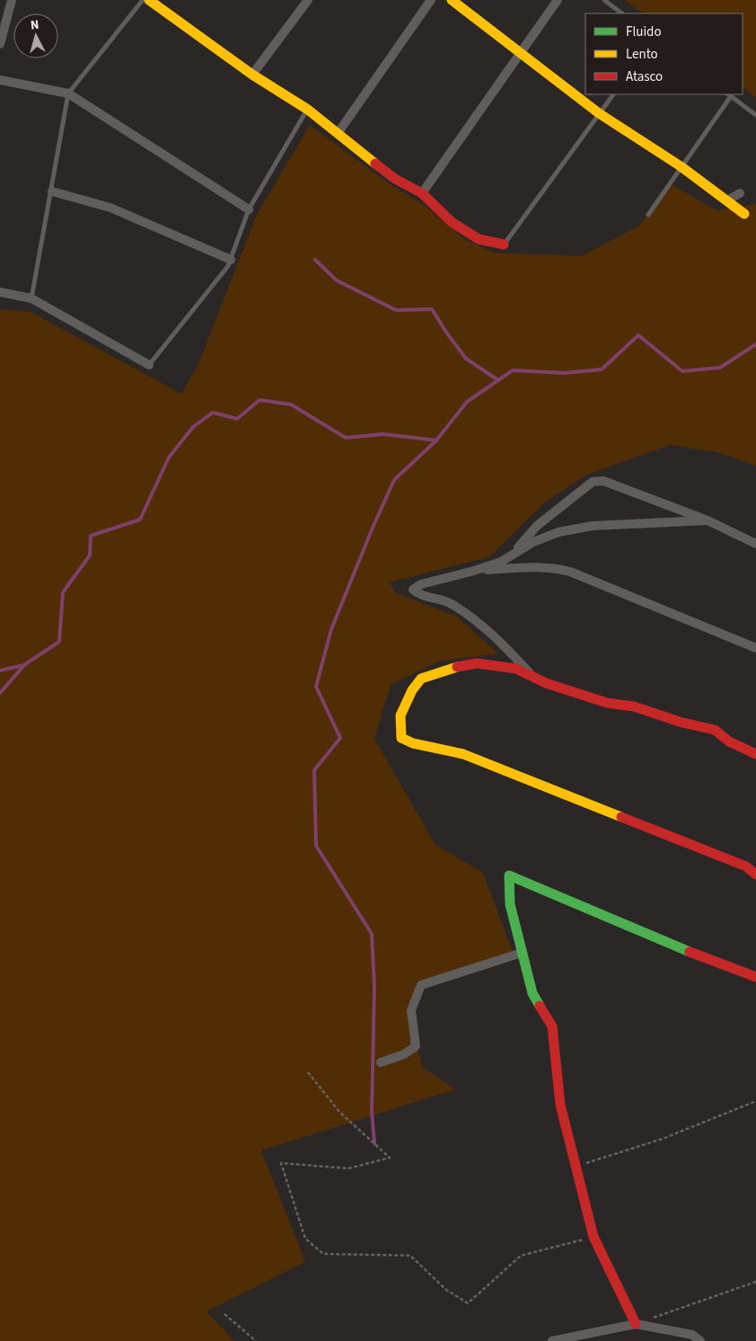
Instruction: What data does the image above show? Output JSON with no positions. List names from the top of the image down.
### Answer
{
  "legend": ["Fluido", "Lento", "Atasco"],
  "north": "top"
}
